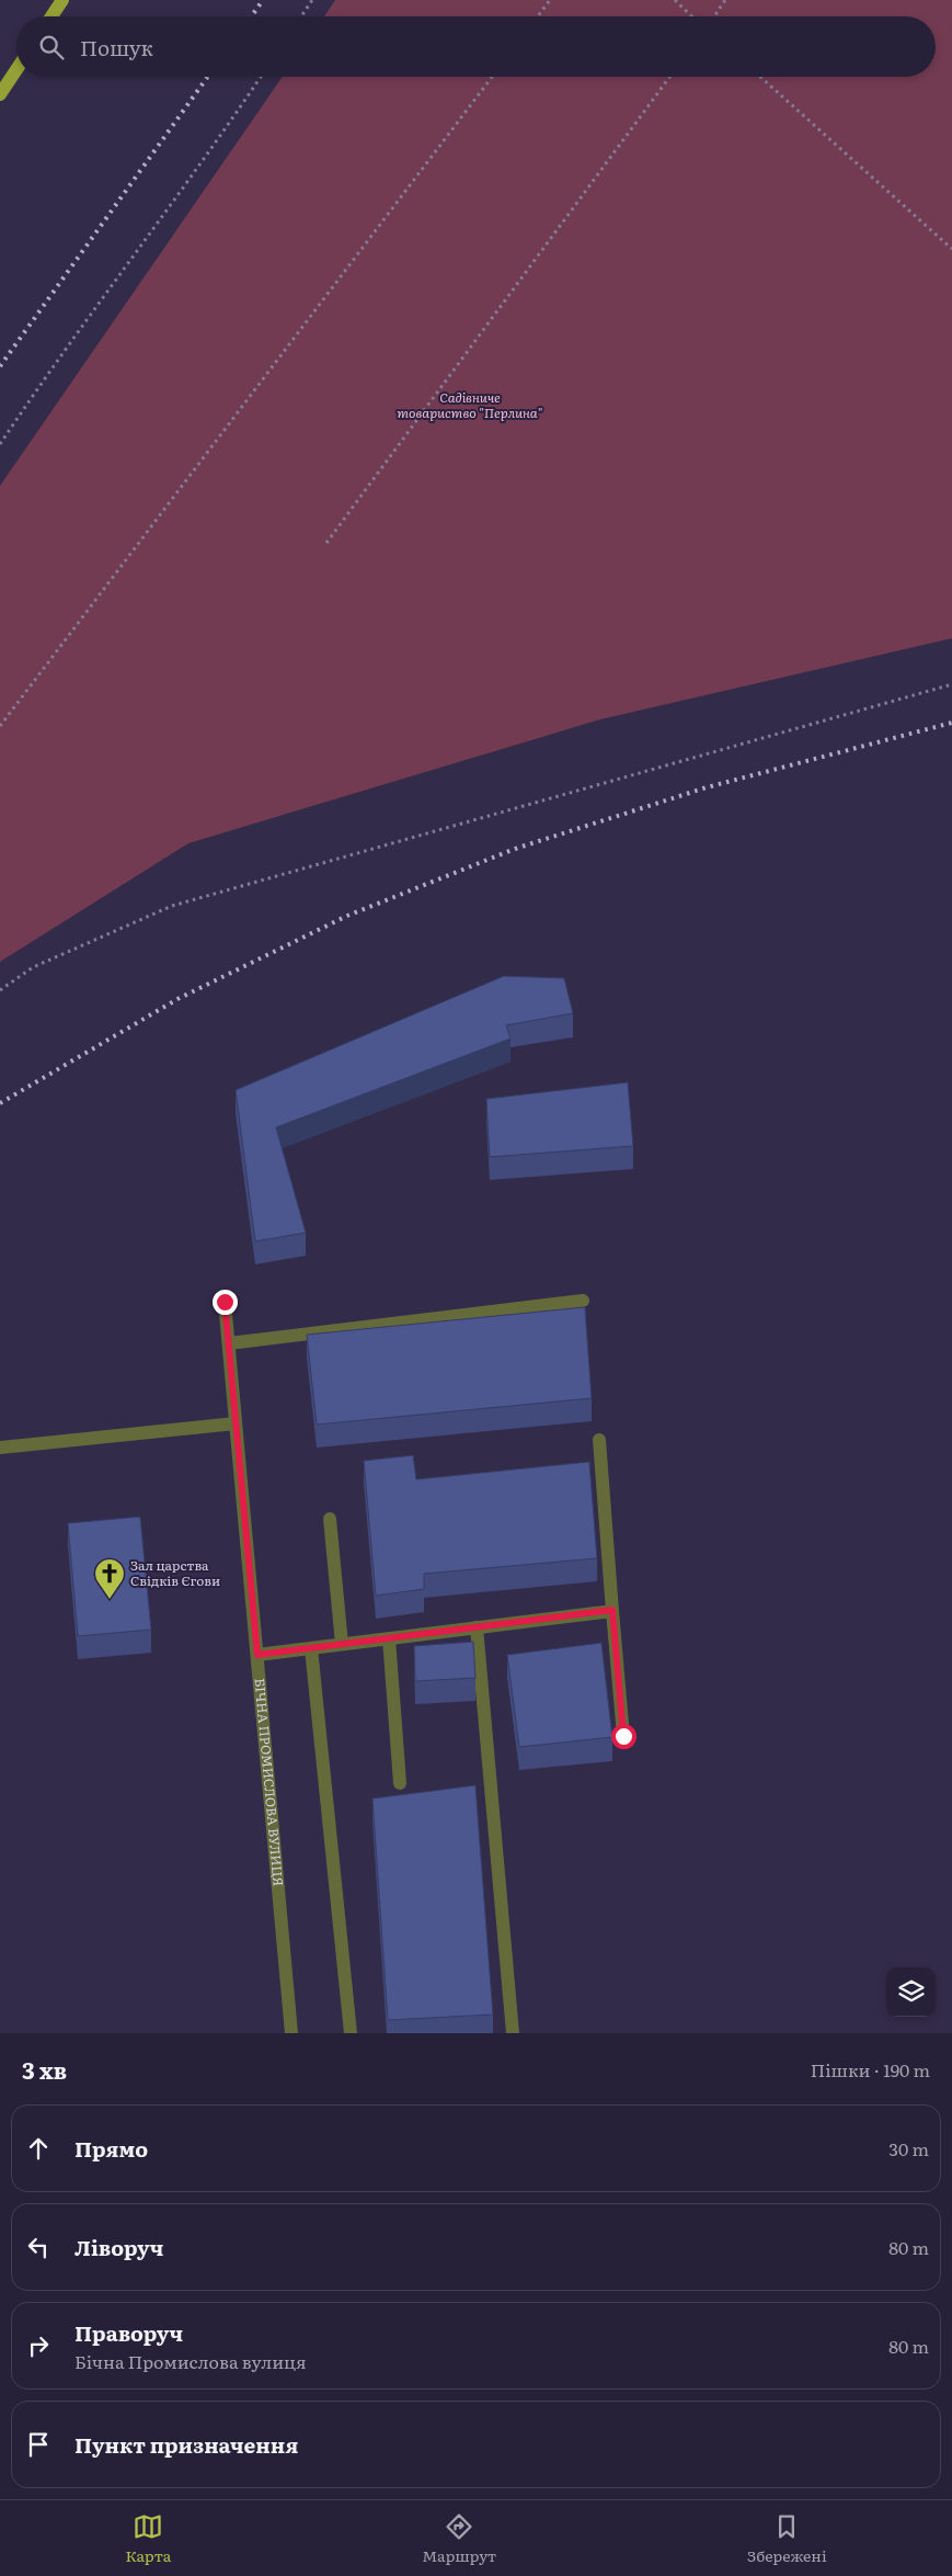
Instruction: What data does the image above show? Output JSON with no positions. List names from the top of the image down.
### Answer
{
  "streets": {
    "lane": ["БІЧНА ПРОМИСЛОВА ВУЛИЦЯ"]
  },
  "parks": ["Садівниче товариство \"Перлина\""],
  "places": {
    "church": ["Зал царства Свідків Єгови"]
  },
  "page": {
    "search": "Пошук",
    "heading": ["3 хв", "Пішки · 190 m"],
    "list": [
      ["Прямо", "30 m"],
      ["Ліворуч", "80 m"],
      ["Праворуч", "Бічна Промислова вулиця", "80 m"],
      "Пункт призначення"
    ],
    "nav": ["Карта", "Маршрут", "Збережені"]
  }
}
